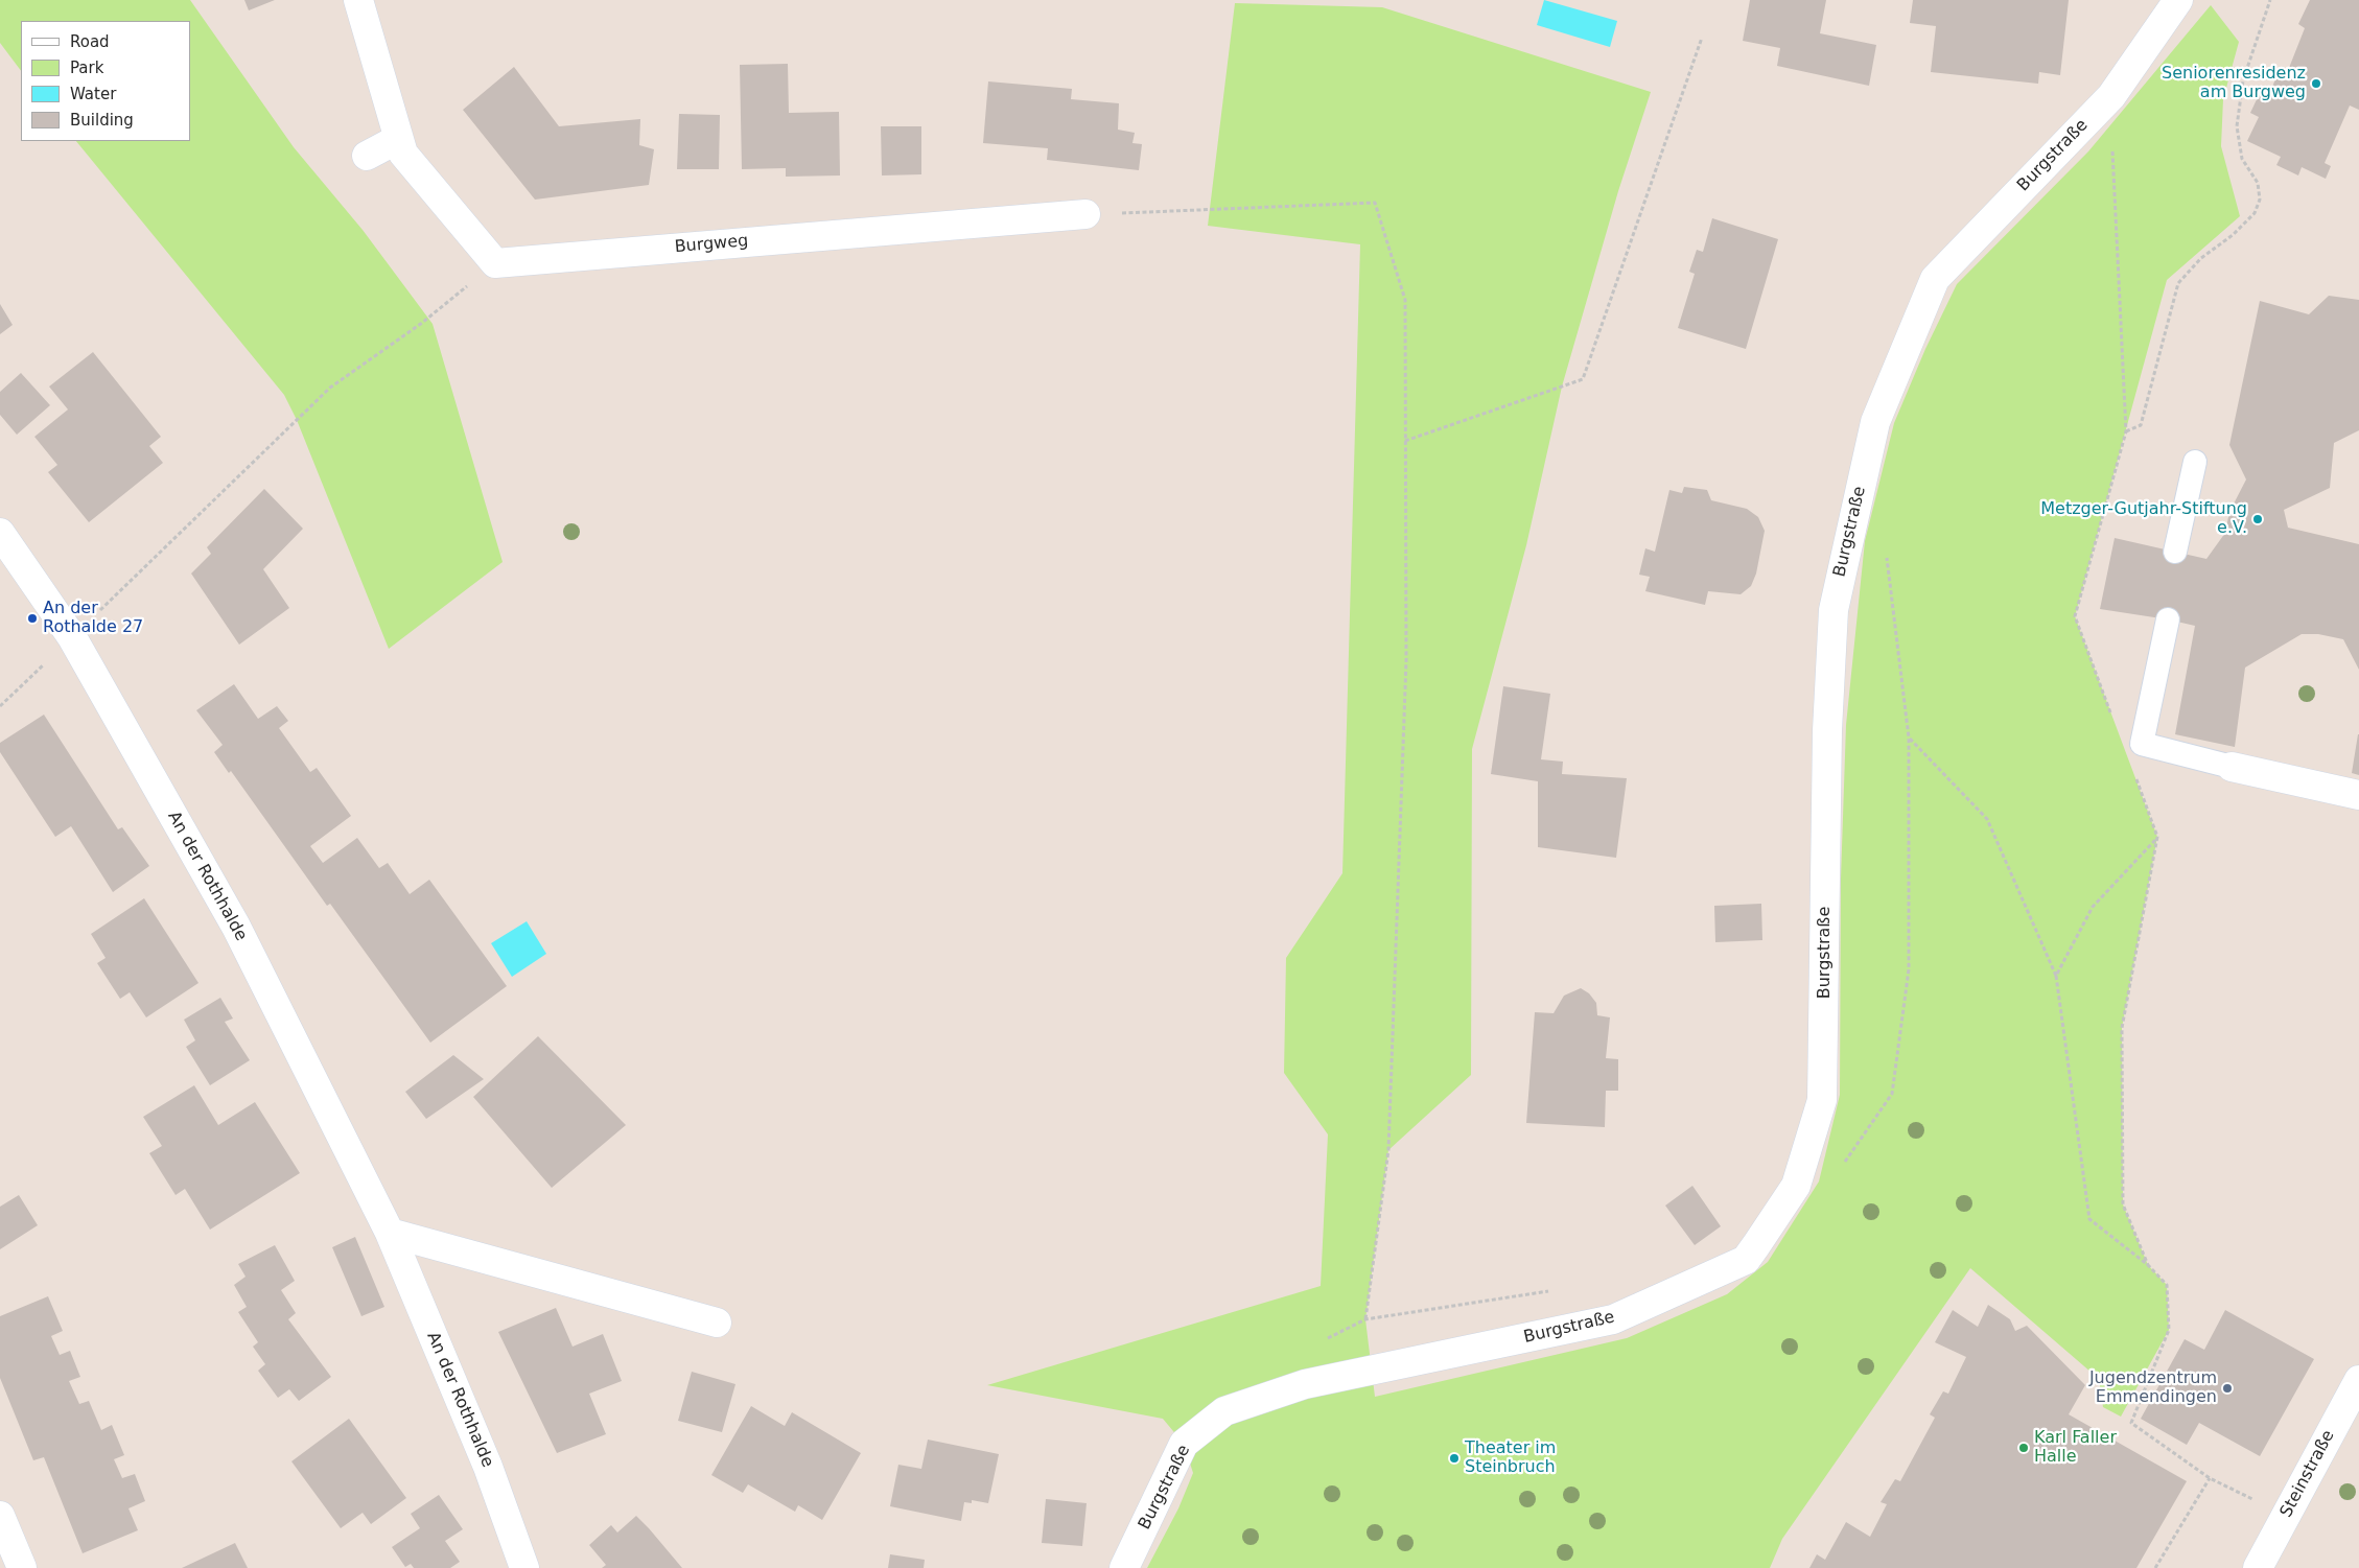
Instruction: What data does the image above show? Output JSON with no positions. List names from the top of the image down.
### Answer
{
  "streets": {
    "street": [
      "Burgstraße",
      "Burgweg",
      "An der Rothhalde",
      "Steinstraße"
    ]
  },
  "places": [
    "Seniorenresidenz am Burgweg",
    "Metzger-Gutjahr-Stiftung e.V.",
    "An der Rothalde 27",
    "Jugendzentrum Emmendingen",
    "Karl Faller Halle",
    "Theater im Steinbruch"
  ],
  "legend": [
    "Road",
    "Park",
    "Water",
    "Building"
  ]
}
